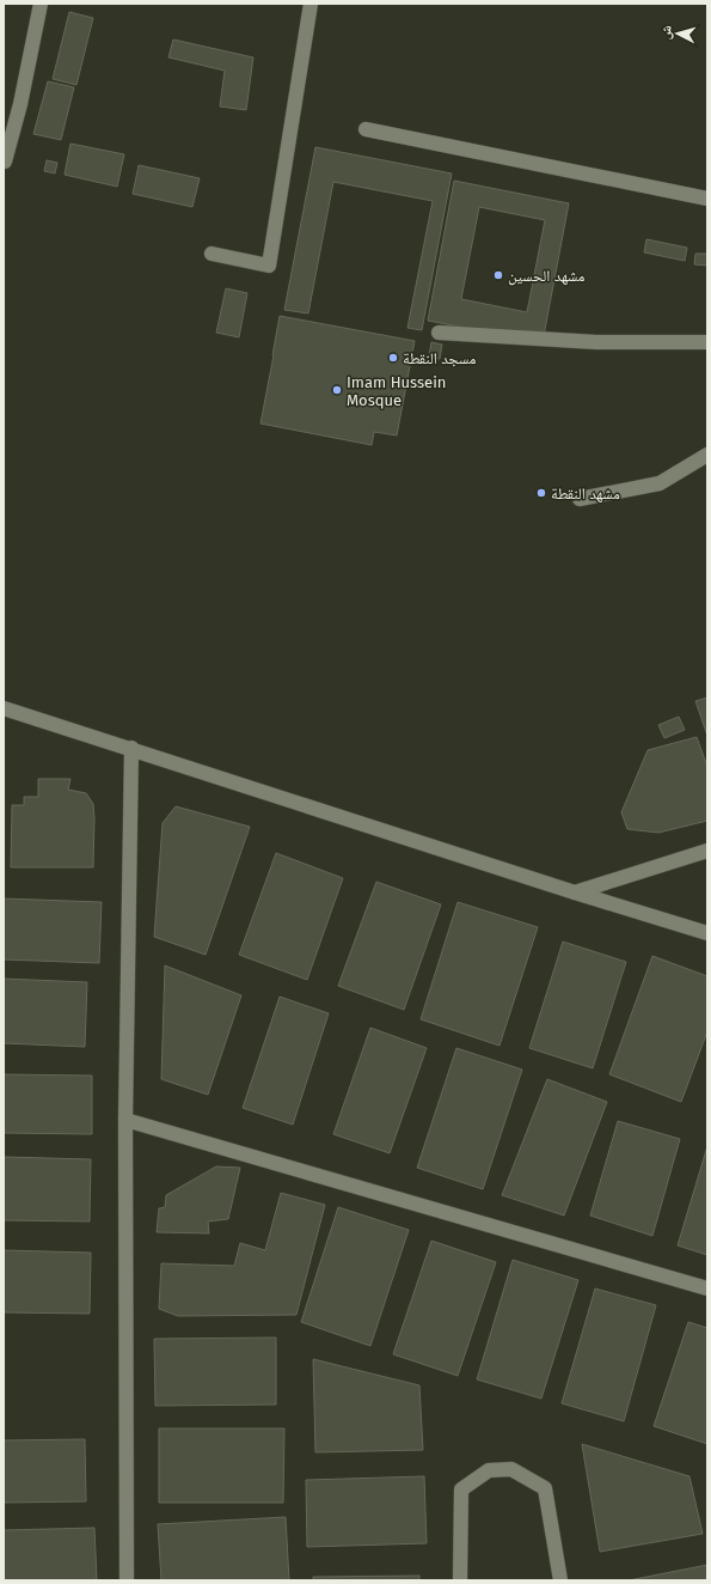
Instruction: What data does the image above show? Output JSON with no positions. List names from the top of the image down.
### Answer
{
  "places": [
    "مشهد الحسين",
    "مسجد النقطة",
    "Imam Hussein Mosque",
    "مشهد النقطة"
  ],
  "north": "left"
}
